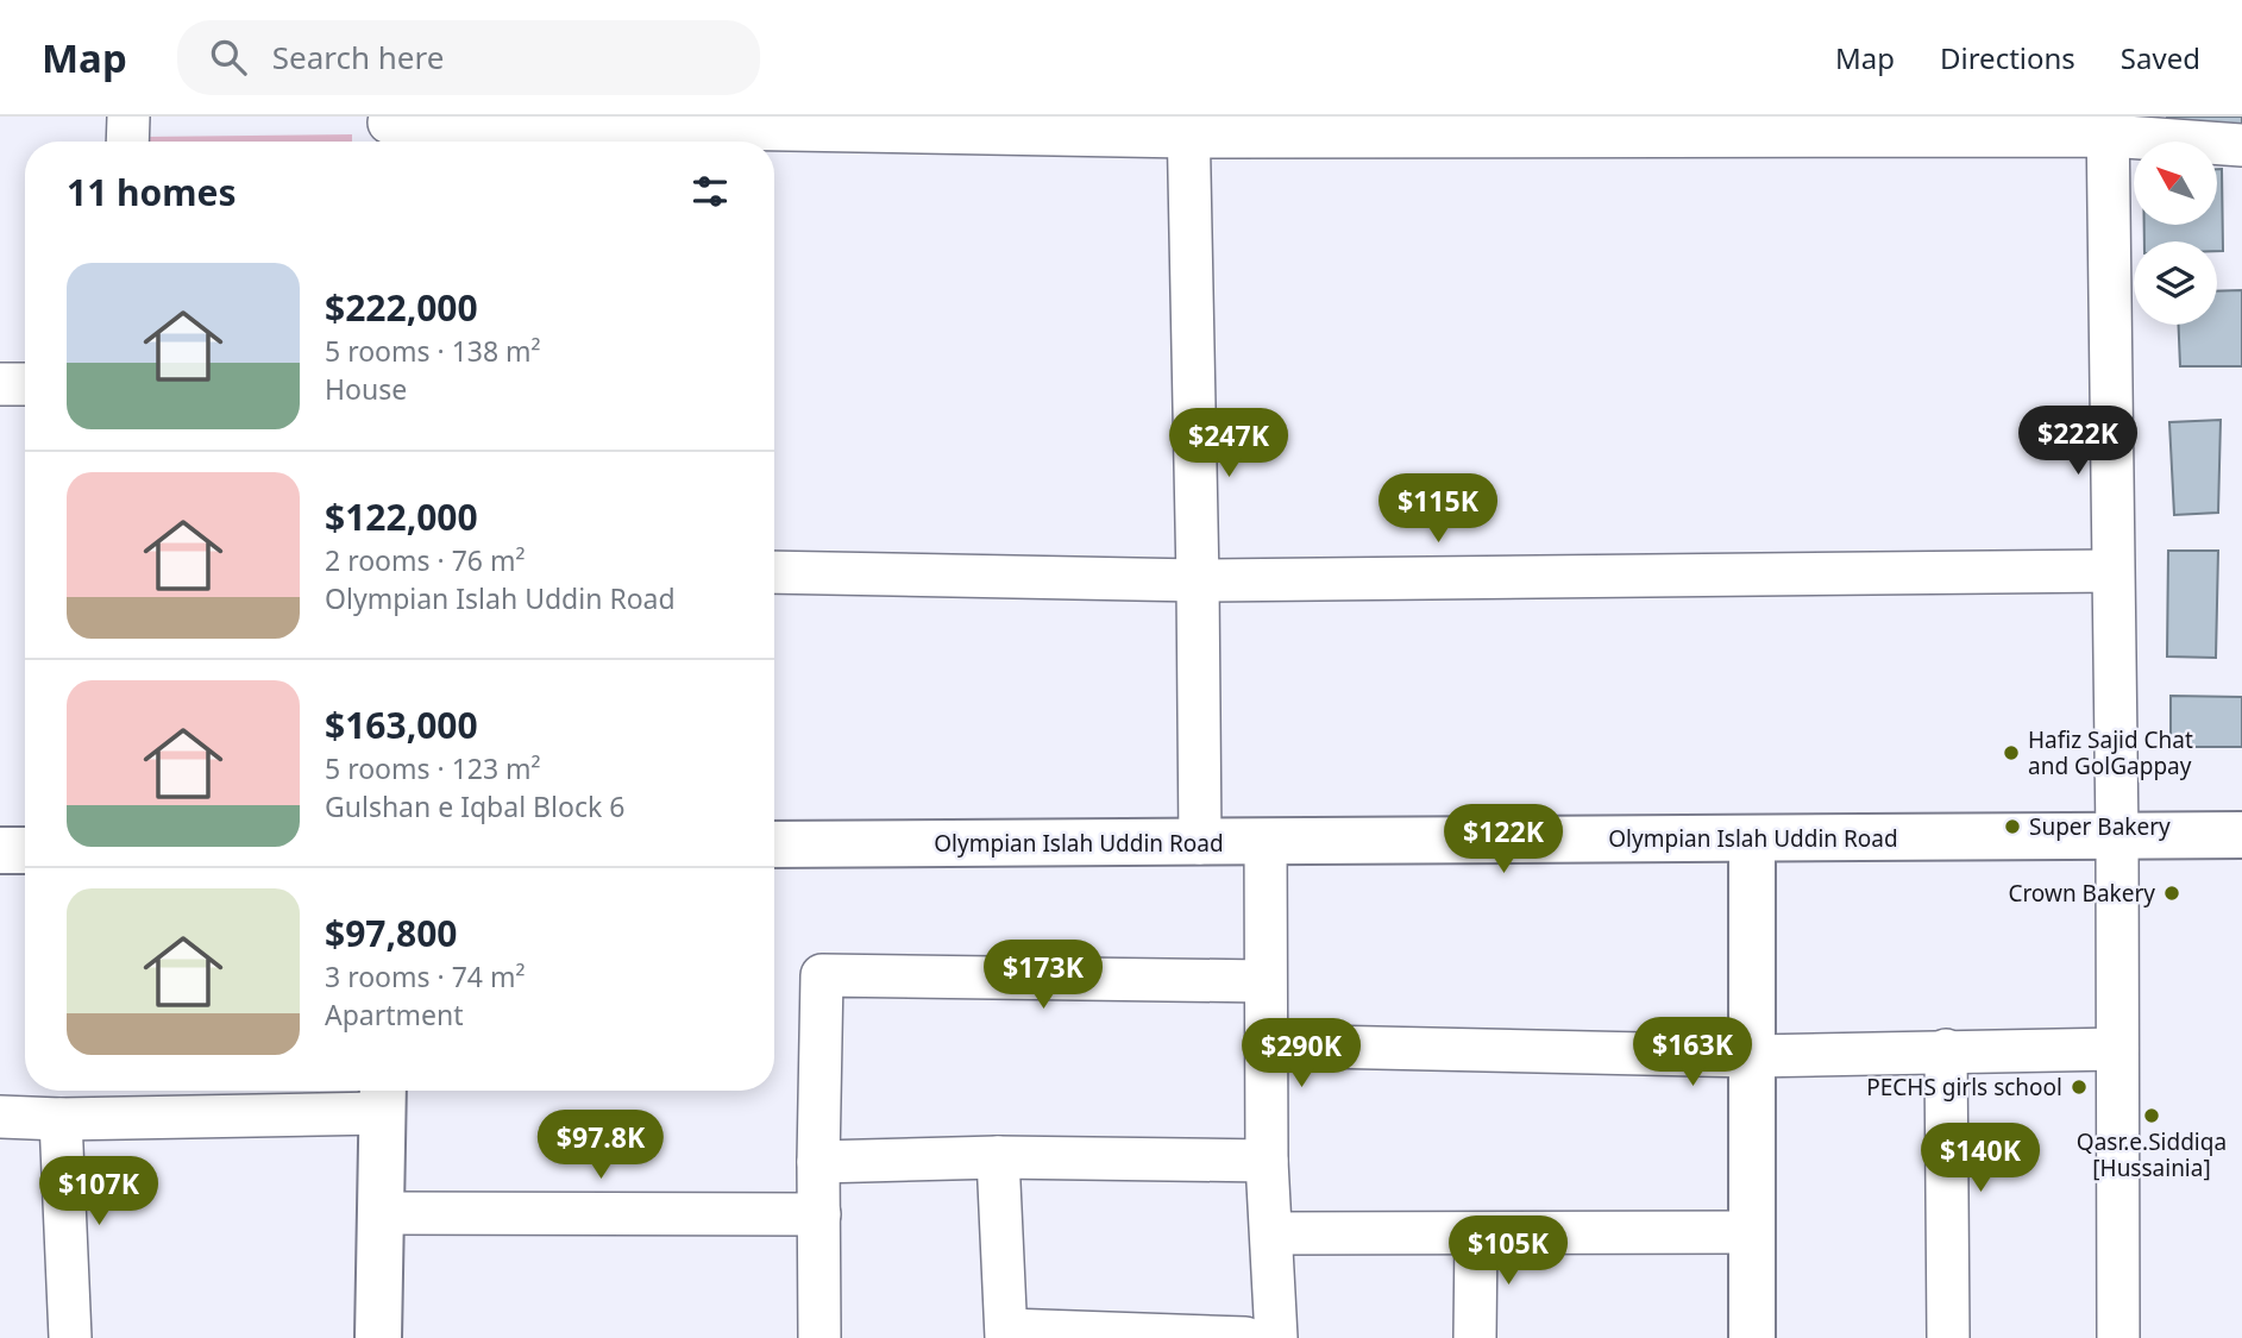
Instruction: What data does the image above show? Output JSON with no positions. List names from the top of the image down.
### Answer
{
  "streets": {
    "street": ["Olympian Islah Uddin Road"]
  },
  "places": [
    "Hafiz Sajid Chat and GolGappay",
    "Super Bakery",
    "Crown Bakery",
    "PECHS girls school",
    "Qasr.e.Siddiqa [Hussainia]"
  ],
  "north": "top left",
  "page": {
    "header": "Map",
    "search": "Search here",
    "nav": ["Map", "Directions", "Saved"],
    "heading": "11 homes",
    "list": [
      {
        "name": "$222,000",
        "note": "5 rooms · 138 m² · House"
      },
      {
        "name": "$122,000",
        "note": "2 rooms · 76 m² · Olympian Islah Uddin Road"
      },
      {
        "name": "$163,000",
        "note": "5 rooms · 123 m² · Gulshan e Iqbal Block 6"
      },
      {
        "name": "$97,800",
        "note": "3 rooms · 74 m² · Apartment"
      }
    ],
    "price": [
      "$222K",
      "$247K",
      "$115K",
      "$122K",
      "$173K",
      "$163K",
      "$290K",
      "$97.8K",
      "$140K",
      "$107K",
      "$105K"
    ]
  }
}
